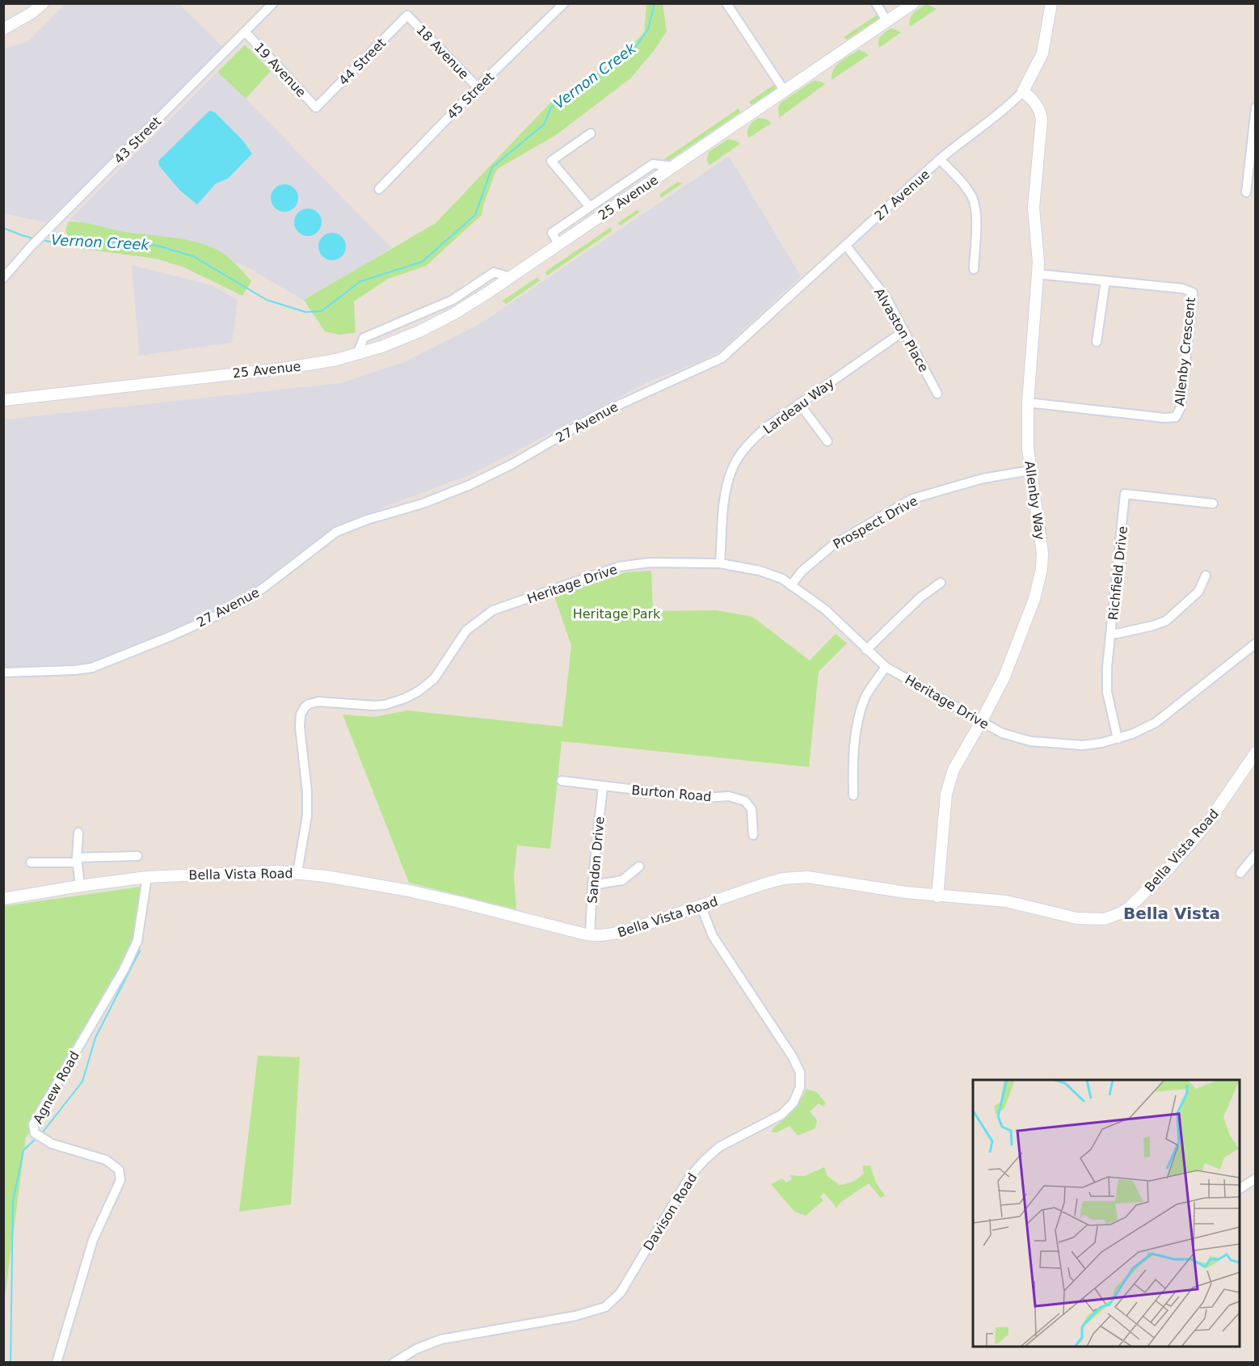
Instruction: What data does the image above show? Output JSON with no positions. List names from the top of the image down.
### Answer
{
  "streets": {
    "street": [
      "18 Avenue",
      "44 Street",
      "19 Avenue",
      "45 Street",
      "43 Street",
      "27 Avenue",
      "25 Avenue",
      "Alvaston Place",
      "Allenby Crescent",
      "Lardeau Way",
      "Allenby Way",
      "Prospect Drive",
      "Richfield Drive",
      "Heritage Drive",
      "Burton Road",
      "Bella Vista Road",
      "Sandon Drive",
      "Agnew Road",
      "Davison Road"
    ]
  },
  "crossings": [
    ["18 Avenue", "44 Street"],
    ["18 Avenue", "45 Street"],
    ["44 Street", "19 Avenue"],
    ["19 Avenue", "43 Street"],
    ["27 Avenue", "Alvaston Place"],
    ["27 Avenue", "Allenby Way"],
    ["Alvaston Place", "Lardeau Way"],
    ["Allenby Crescent", "Allenby Way"],
    ["Lardeau Way", "Heritage Drive"],
    ["Allenby Way", "Prospect Drive"],
    ["Allenby Way", "Heritage Drive"],
    ["Allenby Way", "Bella Vista Road"],
    ["Prospect Drive", "Heritage Drive"],
    ["Richfield Drive", "Heritage Drive"],
    ["Heritage Drive", "Bella Vista Road"],
    ["Burton Road", "Sandon Drive"],
    ["Bella Vista Road", "Sandon Drive"],
    ["Bella Vista Road", "Agnew Road"],
    ["Bella Vista Road", "Davison Road"]
  ],
  "districts": ["Bella Vista"],
  "water": ["Vernon Creek"],
  "parks": ["Heritage Park"]
}
